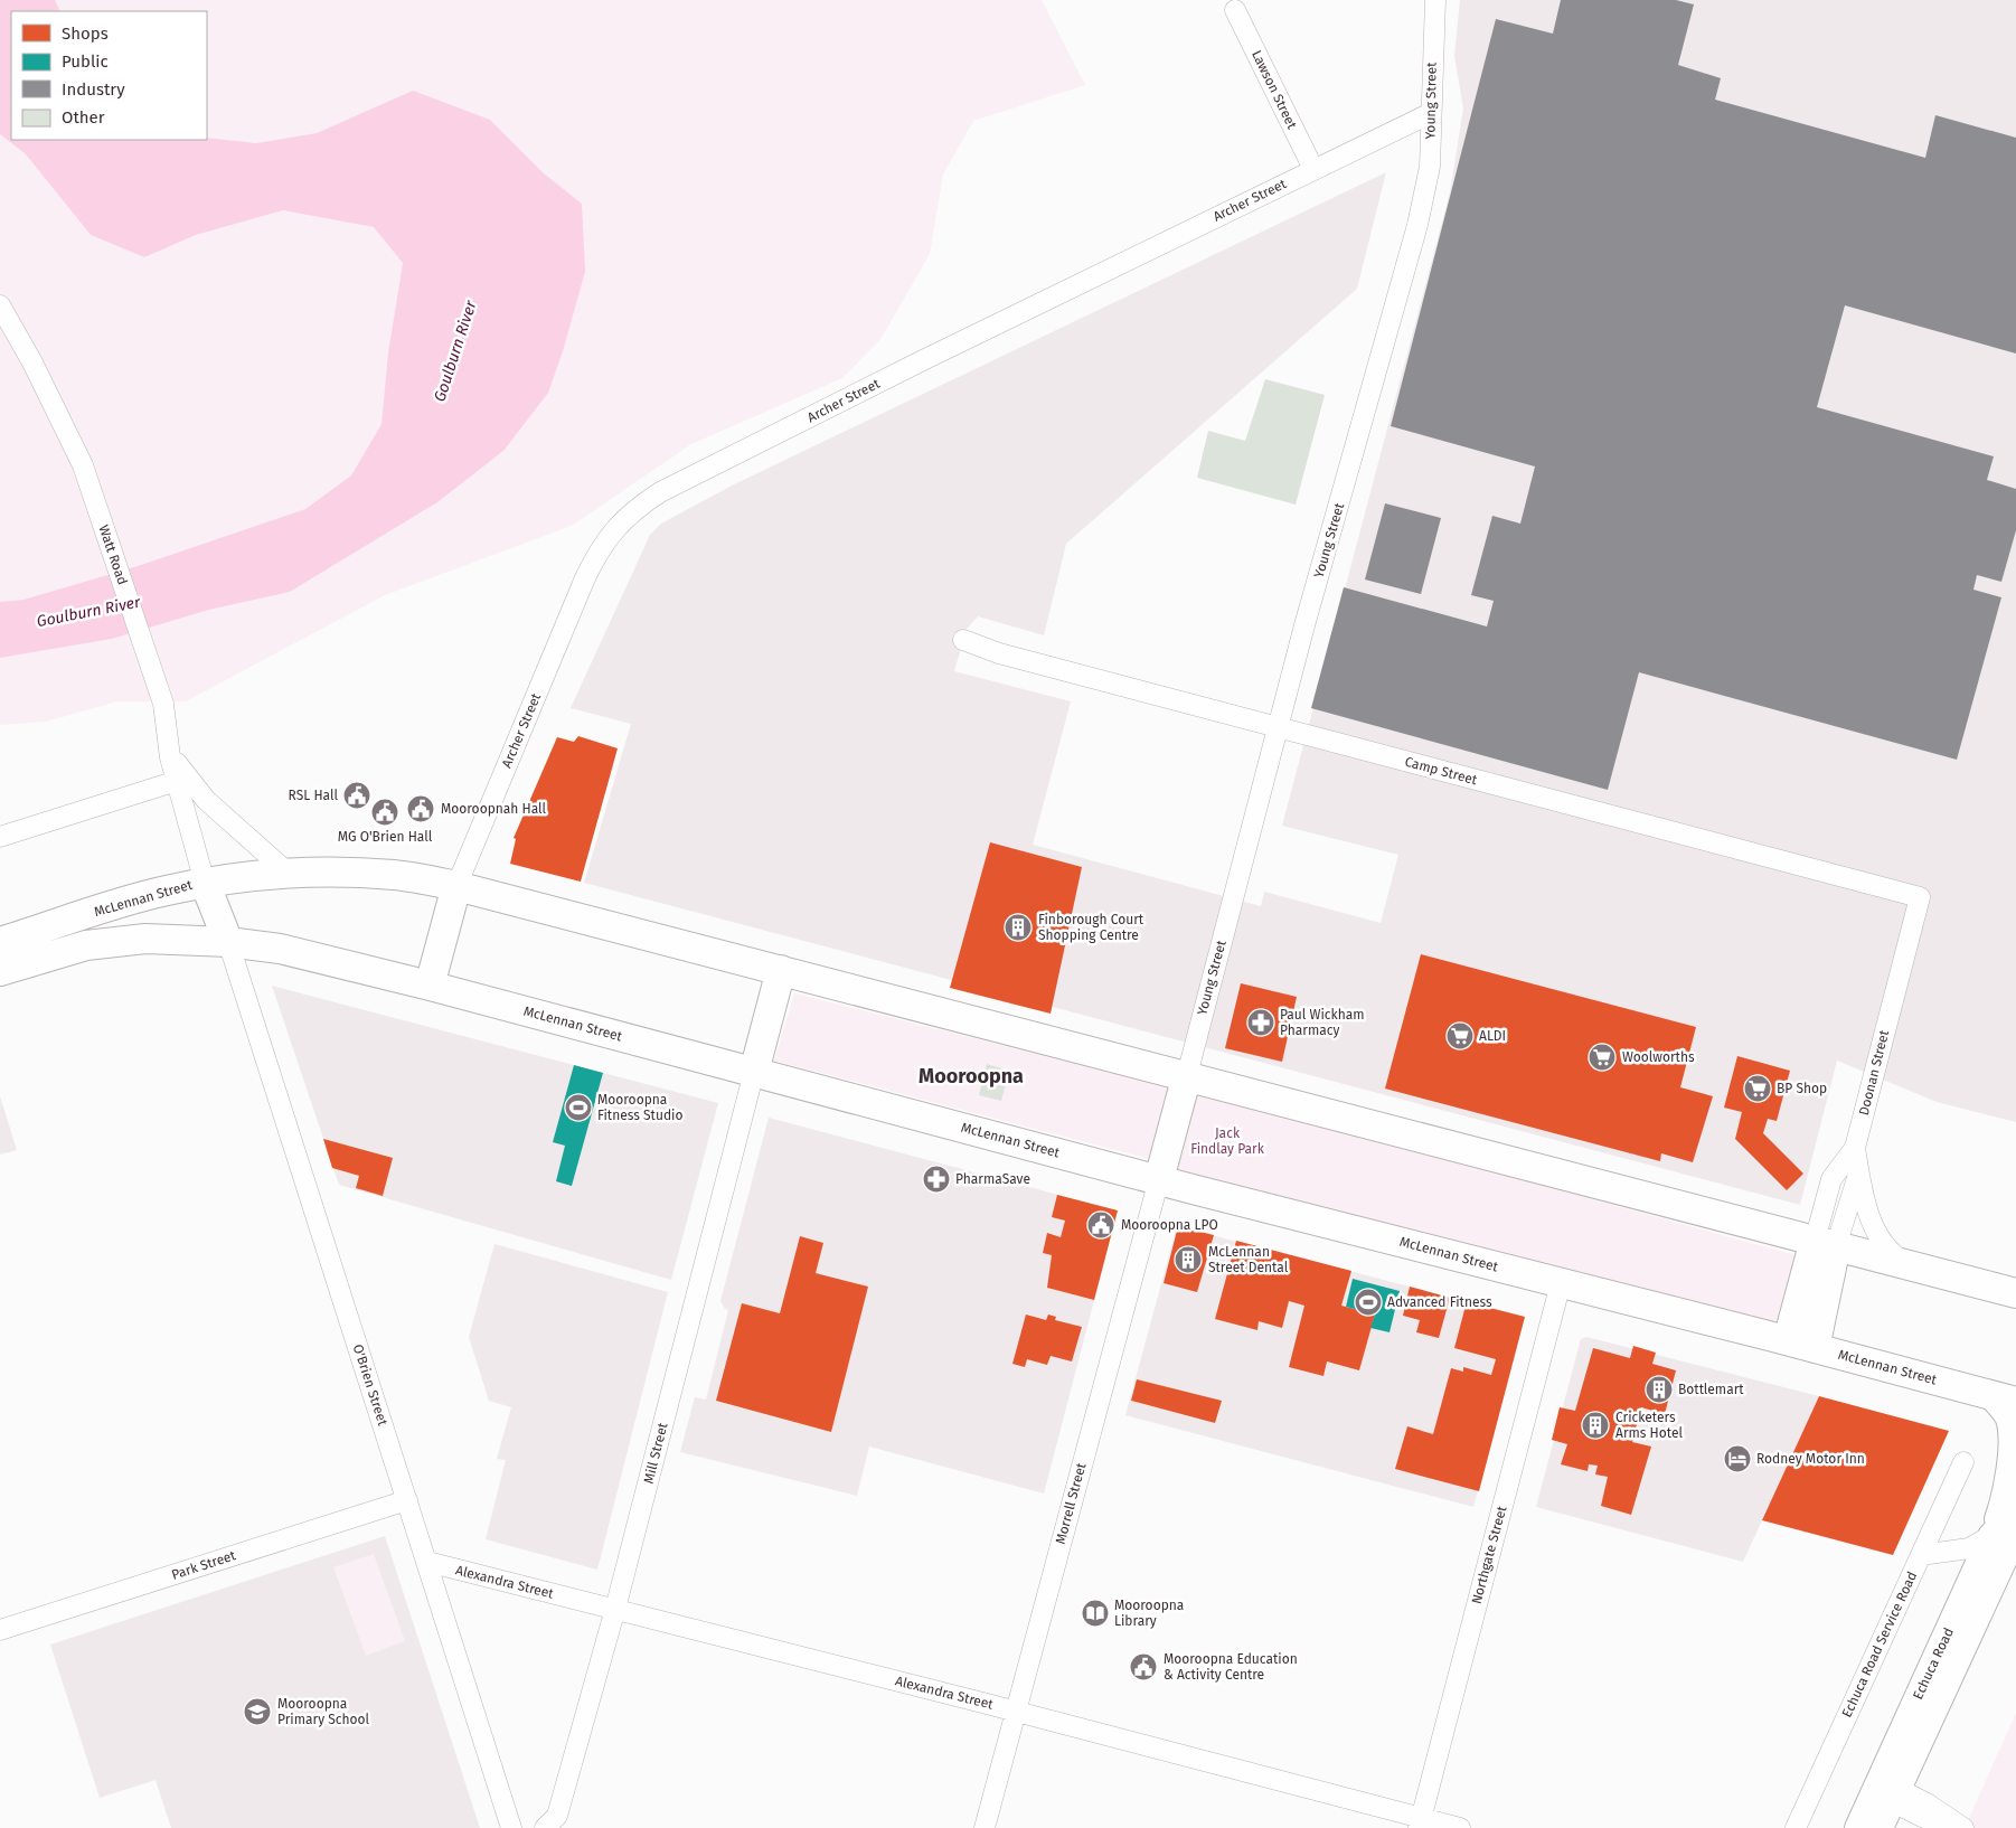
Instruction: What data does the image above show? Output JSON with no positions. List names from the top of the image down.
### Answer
{
  "streets": {
    "highway": ["McLennan Street"],
    "main road": ["Echuca Road"],
    "street": [
      "Lawson Street",
      "Young Street",
      "Archer Street",
      "Watt Road",
      "Camp Street",
      "Doonan Street",
      "O'Brien Street",
      "Mill Street",
      "Morrell Street",
      "Northgate Street",
      "Park Street",
      "Alexandra Street",
      "Echuca Road Service Road"
    ]
  },
  "crossings": [
    ["Lawson Street", "Archer Street"],
    ["Young Street", "Archer Street"],
    ["Young Street", "Camp Street"],
    ["Young Street", "McLennan Street"],
    ["Archer Street", "McLennan Street"],
    ["Watt Road", "McLennan Street"],
    ["Camp Street", "Doonan Street"],
    ["McLennan Street", "Doonan Street"],
    ["McLennan Street", "O'Brien Street"],
    ["McLennan Street", "Mill Street"],
    ["McLennan Street", "Morrell Street"],
    ["McLennan Street", "Northgate Street"],
    ["O'Brien Street", "Park Street"],
    ["O'Brien Street", "Alexandra Street"],
    ["Mill Street", "Alexandra Street"],
    ["Morrell Street", "Alexandra Street"],
    ["Northgate Street", "Alexandra Street"]
  ],
  "districts": ["Mooroopna"],
  "water": ["Goulburn River"],
  "parks": ["Jack Findlay Park"],
  "places": {
    "public building": [
      "RSL Hall",
      "Mooroopnah Hall",
      "MG O'Brien Hall",
      "Mooroopna LPO",
      "Mooroopna Education & Activity Centre"
    ],
    "building": [
      "Finborough Court Shopping Centre",
      "McLennan Street Dental",
      "Bottlemart",
      "Cricketers Arms Hotel"
    ],
    "pharmacy": ["Paul Wickham Pharmacy", "PharmaSave"],
    "supermarket": ["ALDI", "Woolworths", "BP Shop"],
    "sports": ["Mooroopna Fitness Studio", "Advanced Fitness"],
    "hotel": ["Rodney Motor Inn"],
    "library": ["Mooroopna Library"],
    "school or university": ["Mooroopna Primary School"]
  },
  "legend": [
    "Shops",
    "Public",
    "Industry",
    "Other"
  ]
}
